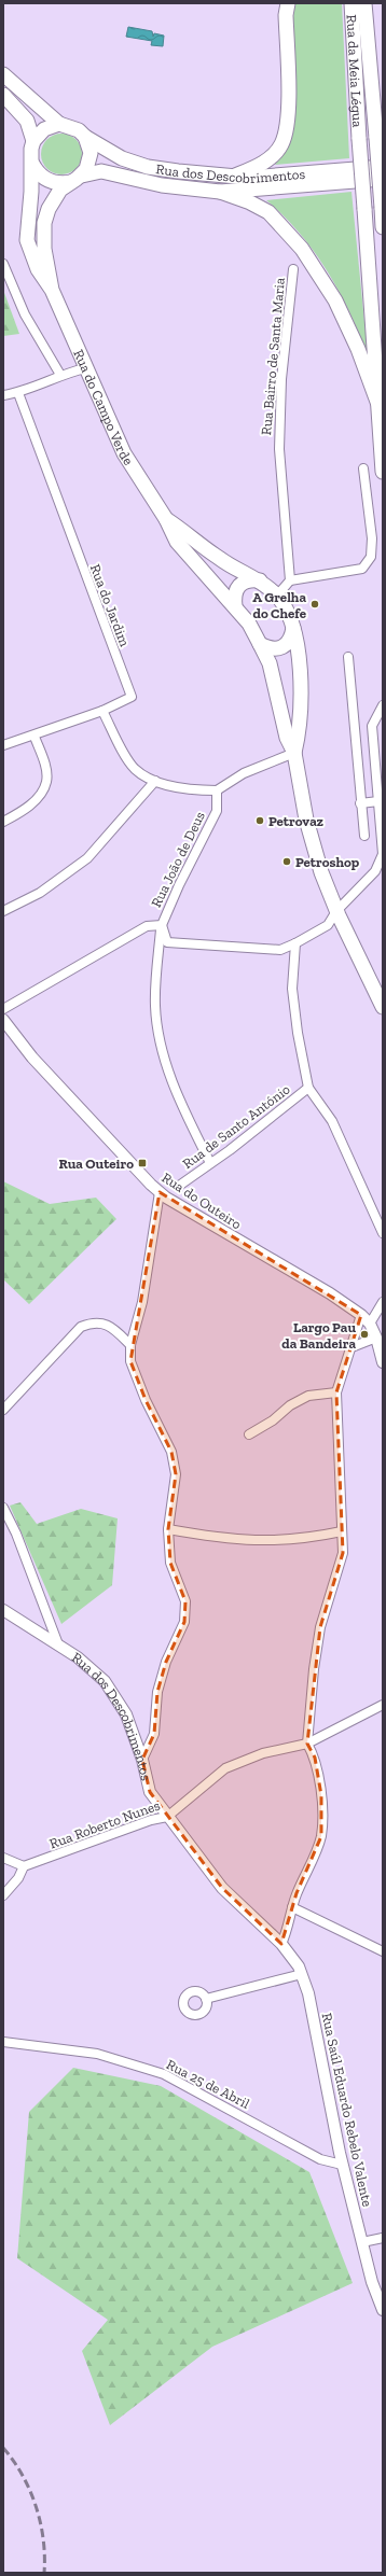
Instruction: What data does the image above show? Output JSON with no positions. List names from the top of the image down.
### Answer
{
  "streets": {
    "main road": ["Rua da Meia Légua", "Rua dos Descobrimentos", "Rua do Campo Verde"],
    "street": [
      "Rua Bairro de Santa Maria",
      "Rua do Jardim",
      "Rua João de Deus",
      "Rua de Santo António",
      "Rua do Outeiro",
      "Rua Roberto Nunes",
      "Rua 25 de Abril",
      "Rua Saúl Eduardo Rebelo Valente"
    ]
  },
  "crossings": [
    ["Rua dos Descobrimentos", "Rua do Campo Verde"],
    ["Rua dos Descobrimentos", "Rua Roberto Nunes"],
    ["Rua dos Descobrimentos", "Rua Saúl Eduardo Rebelo Valente"],
    ["Rua 25 de Abril", "Rua Saúl Eduardo Rebelo Valente"]
  ],
  "places": {
    "other": [
      "A Grelha do Chefe",
      "Petrovaz",
      "Petroshop",
      "Largo Pau da Bandeira"
    ],
    "transit": ["Rua Outeiro"]
  }
}
